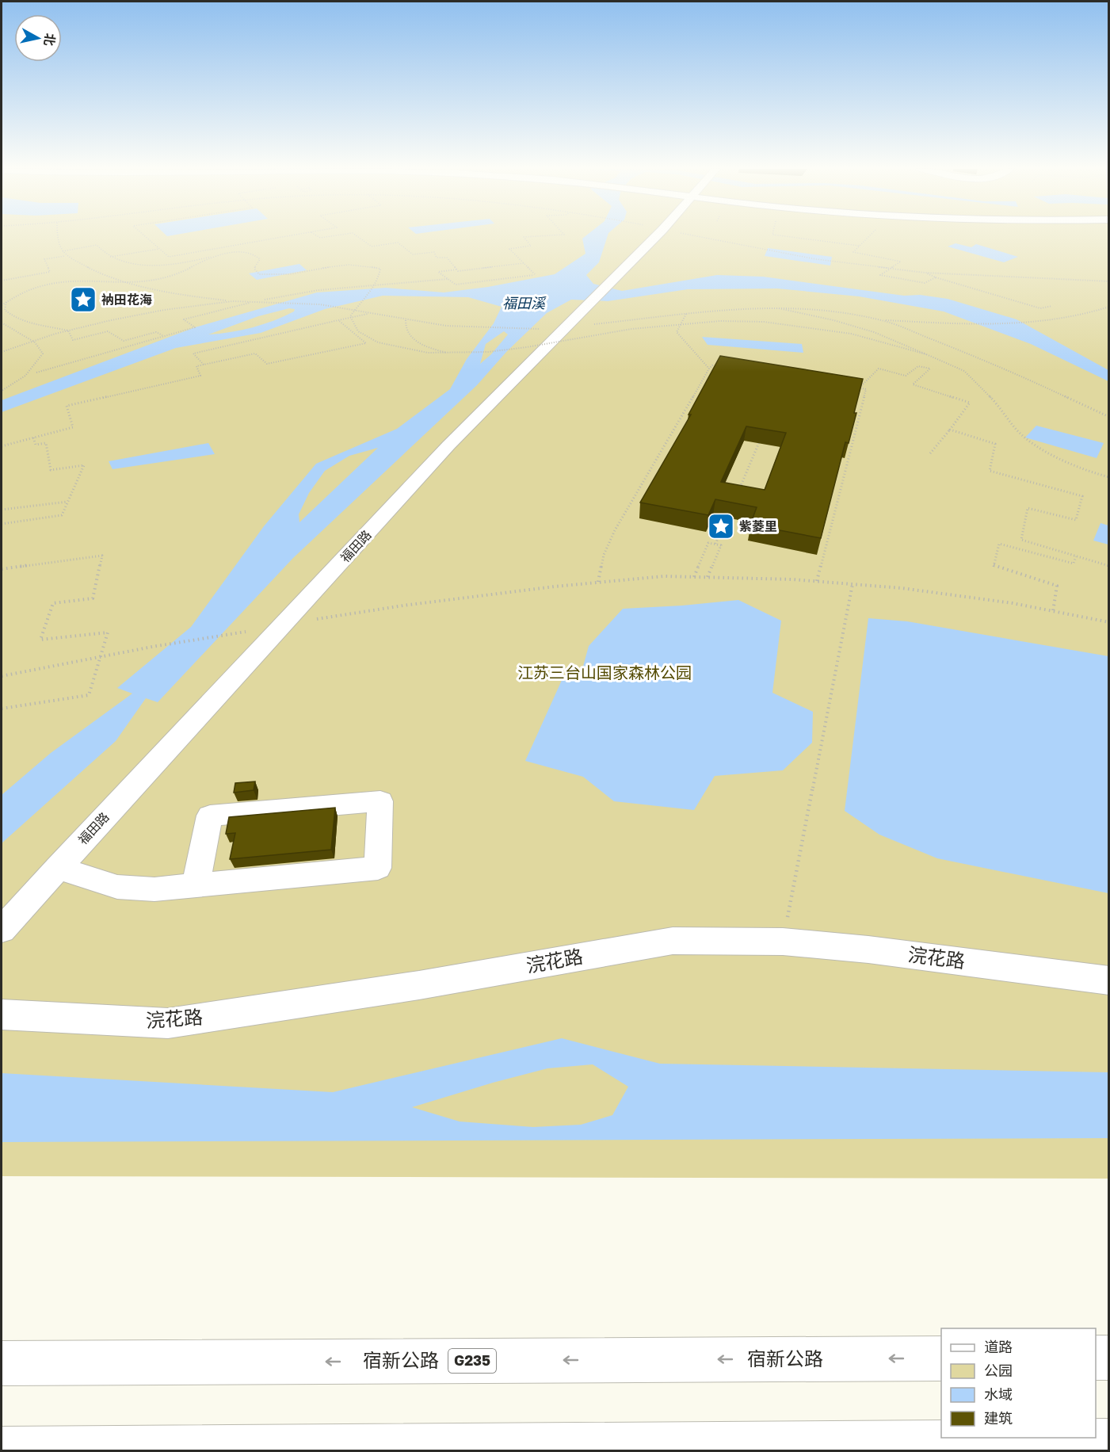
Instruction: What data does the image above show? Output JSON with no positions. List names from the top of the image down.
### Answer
{
  "streets": {
    "highway": ["宿新公路", "G235"],
    "street": ["福田路", "浣花路"]
  },
  "water": ["福田溪"],
  "parks": ["江苏三台山国家森林公园"],
  "places": {
    "place": ["衲田花海", "紫菱里"]
  },
  "legend": [
    "道路",
    "公园",
    "水域",
    "建筑"
  ],
  "north": "right"
}
